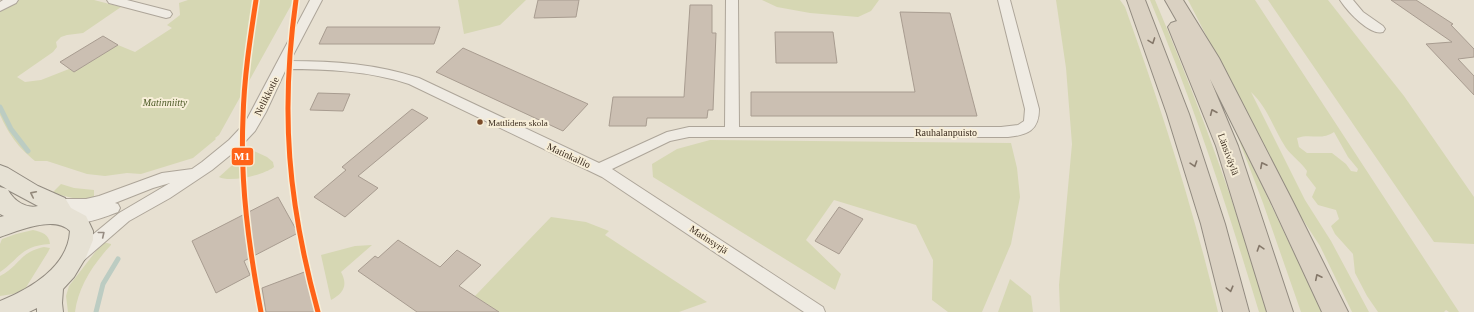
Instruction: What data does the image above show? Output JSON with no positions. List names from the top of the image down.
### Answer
{
  "streets": {
    "highway": ["Länsiväylä"],
    "street": [
      "Nelikkotie",
      "Rauhalanpuisto",
      "Matinkallio",
      "Matinsyrjä"
    ]
  },
  "crossings": [
    ["Nelikkotie", "Matinkallio"],
    ["Rauhalanpuisto", "Matinkallio"],
    ["Matinkallio", "Matinsyrjä"]
  ],
  "parks": ["Matinniitty"],
  "places": ["Mattlidens skola"],
  "lines": ["transit line M1"]
}
